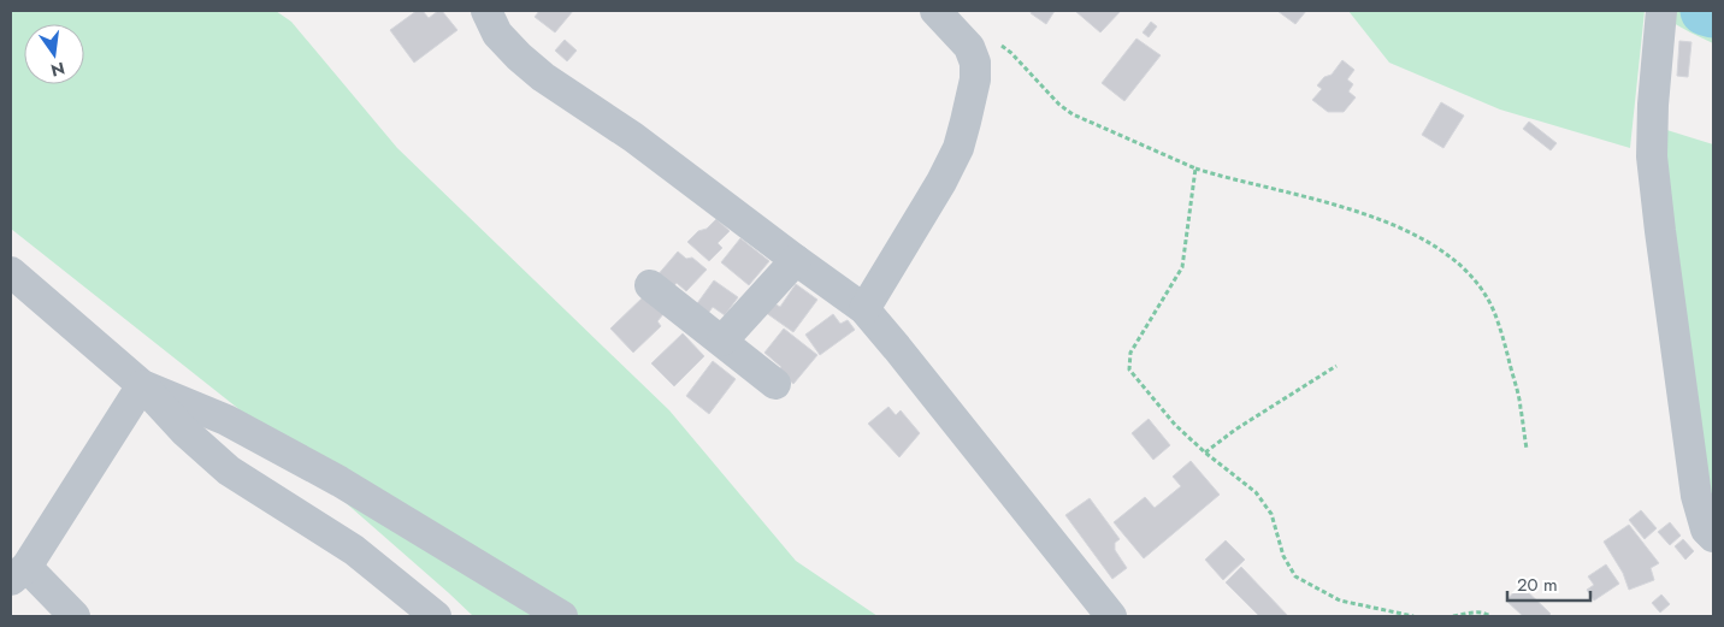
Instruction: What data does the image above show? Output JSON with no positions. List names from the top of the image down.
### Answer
{
  "scale_bar": "20 m",
  "north": "bottom"
}
